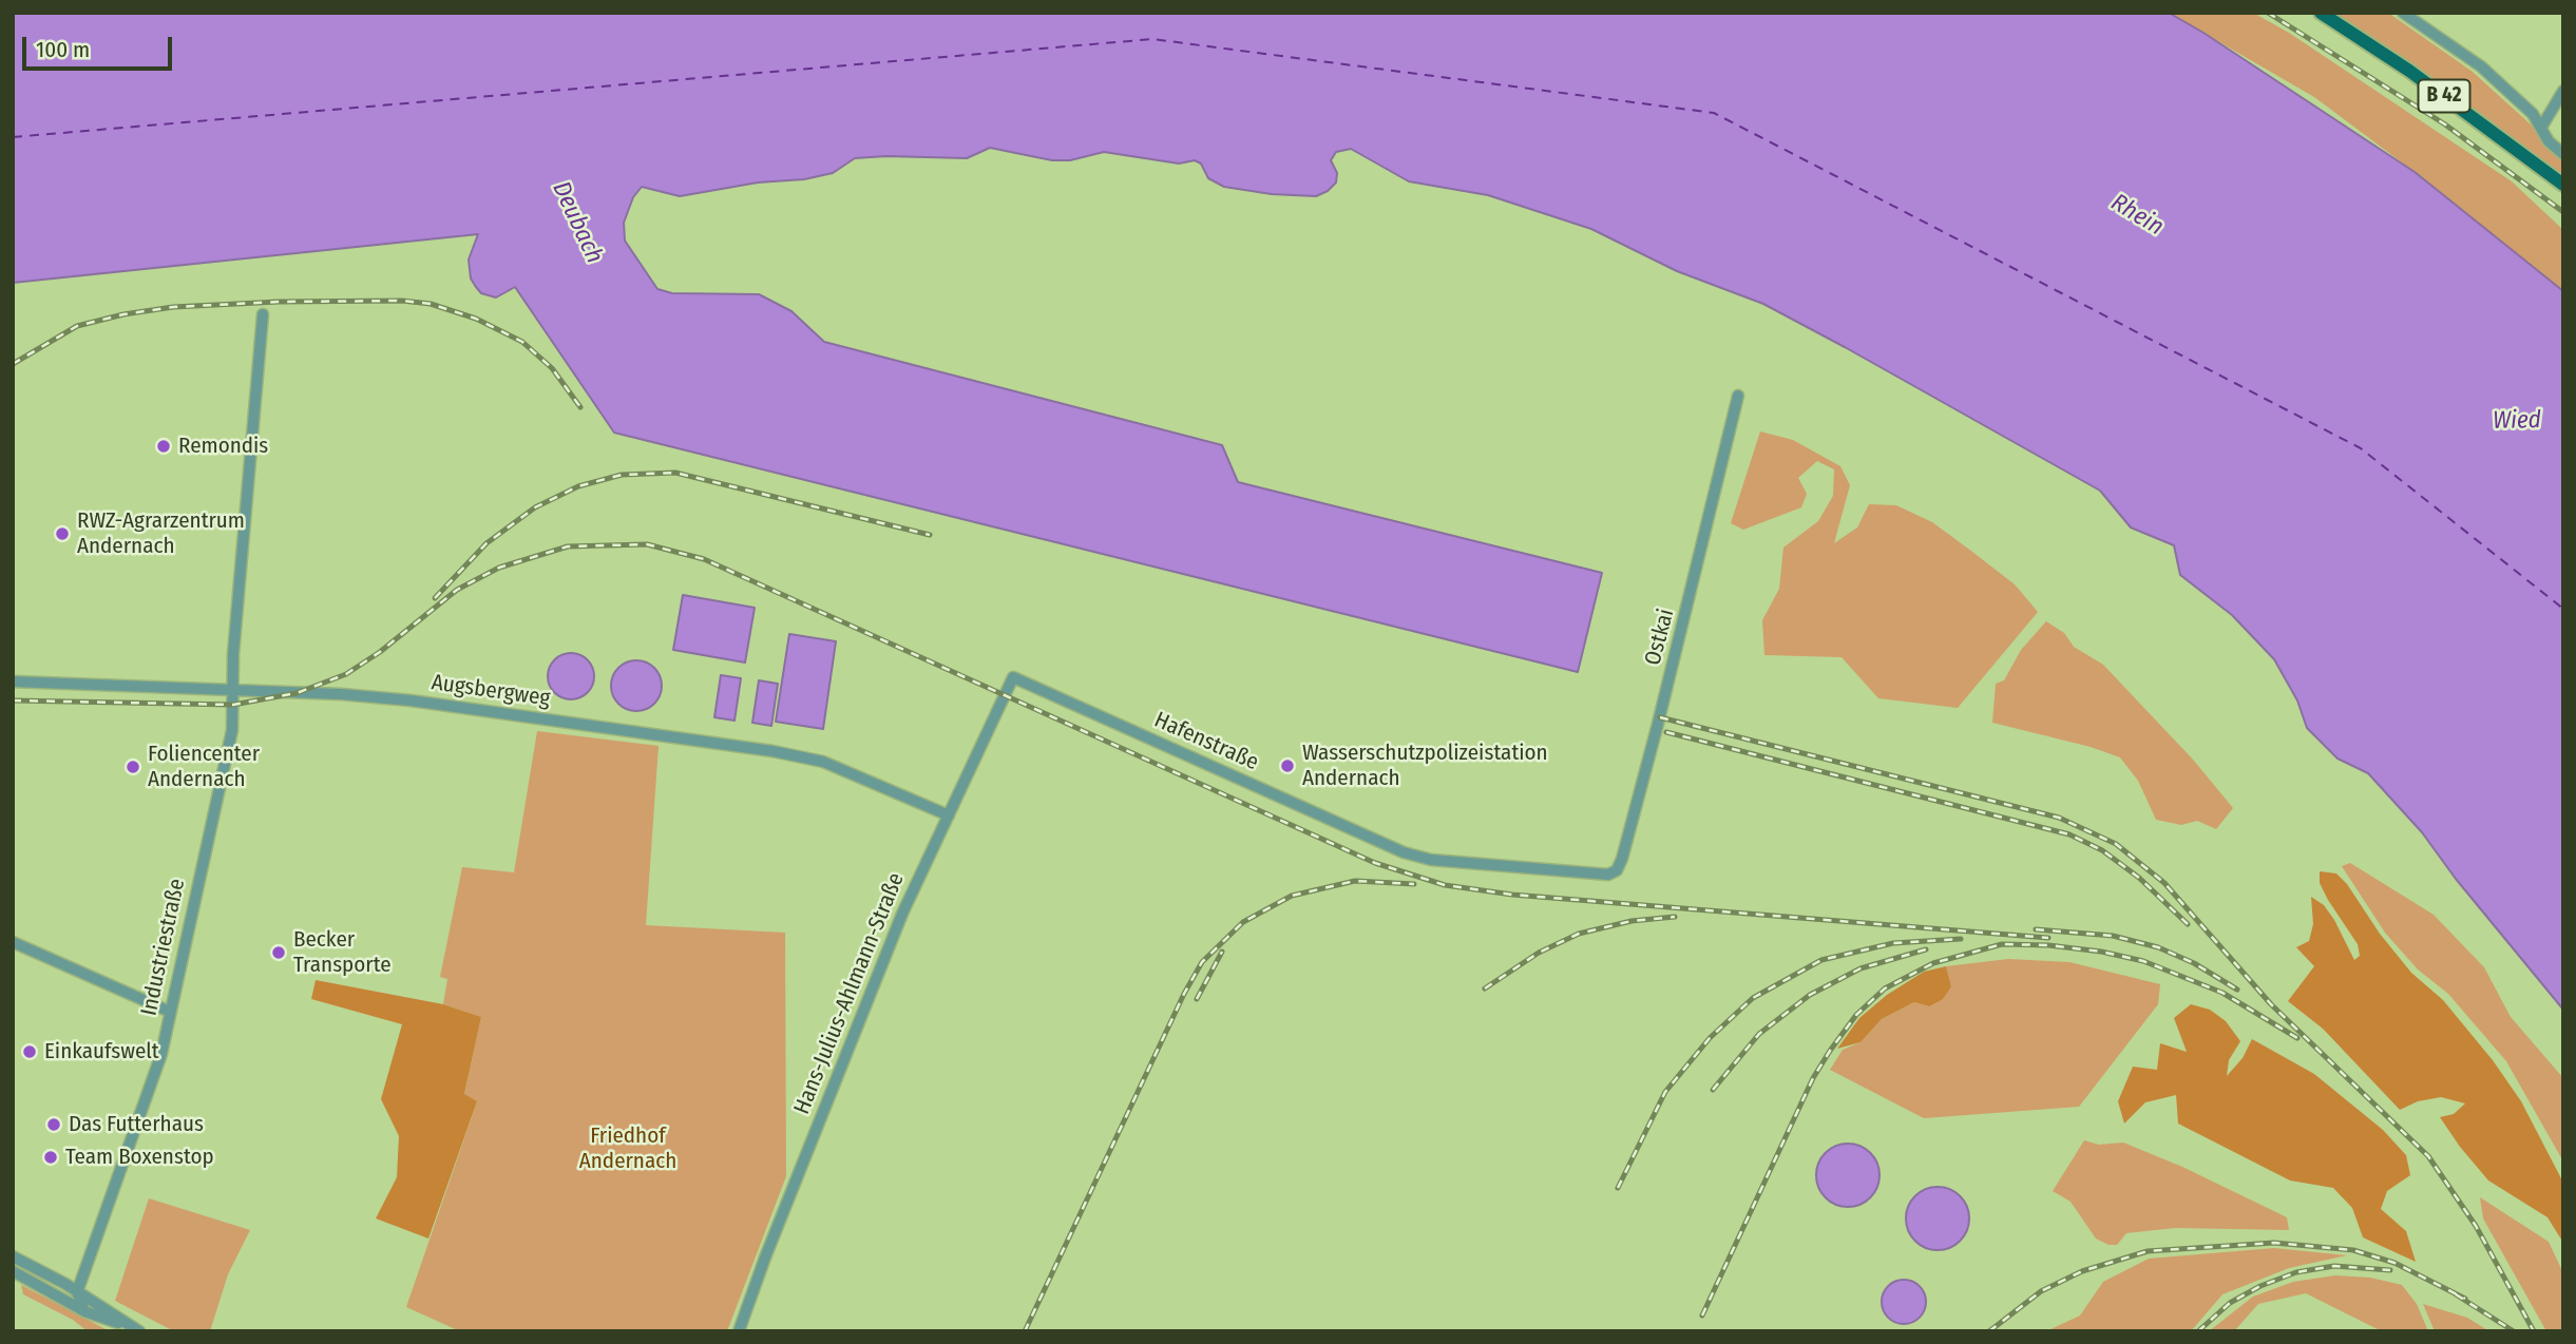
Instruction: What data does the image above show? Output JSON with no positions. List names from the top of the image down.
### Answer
{
  "streets": {
    "main road": ["B 42"],
    "street": [
      "Ostkai",
      "Augsbergweg",
      "Hafenstraße",
      "Industriestraße",
      "Hans-Julius-Ahlmann-Straße"
    ]
  },
  "crossings": [
    ["Ostkai", "Hafenstraße"],
    ["Augsbergweg", "Industriestraße"],
    ["Augsbergweg", "Hans-Julius-Ahlmann-Straße"],
    ["Hafenstraße", "Hans-Julius-Ahlmann-Straße"]
  ],
  "water": ["Rhein", "Deubach", "Wied"],
  "parks": ["Friedhof Andernach"],
  "places": [
    "Remondis",
    "RWZ-Agrarzentrum Andernach",
    "Wasserschutzpolizeistation Andernach",
    "Foliencenter Andernach",
    "Becker Transporte",
    "Einkaufswelt",
    "Das Futterhaus",
    "Team Boxenstop"
  ],
  "scale_bar": "100 m"
}
